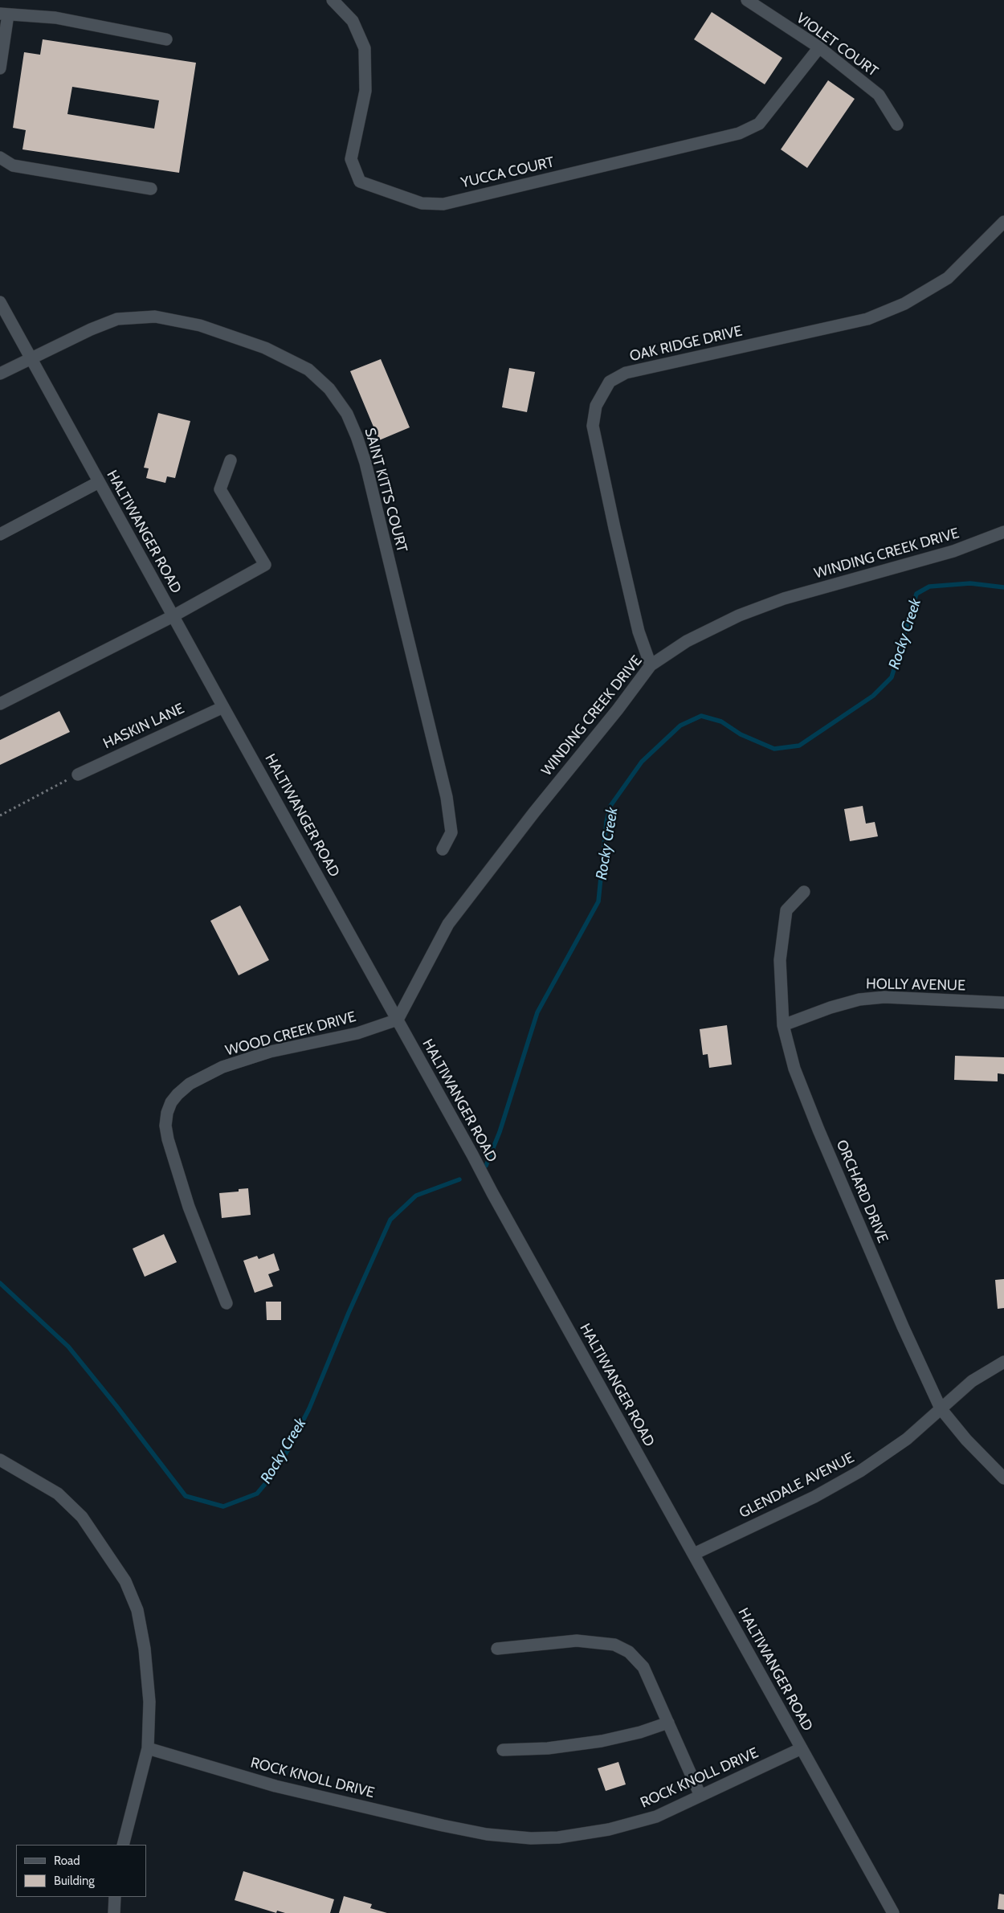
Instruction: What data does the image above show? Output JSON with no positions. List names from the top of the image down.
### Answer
{
  "streets": {
    "street": [
      "VIOLET COURT",
      "YUCCA COURT",
      "OAK RIDGE DRIVE",
      "SAINT KITTS COURT",
      "HALTIWANGER ROAD",
      "WINDING CREEK DRIVE",
      "HASKIN LANE",
      "HOLLY AVENUE",
      "WOOD CREEK DRIVE",
      "ORCHARD DRIVE",
      "GLENDALE AVENUE",
      "ROCK KNOLL DRIVE"
    ]
  },
  "crossings": [
    ["VIOLET COURT", "YUCCA COURT"],
    ["OAK RIDGE DRIVE", "WINDING CREEK DRIVE"],
    ["SAINT KITTS COURT", "HALTIWANGER ROAD"],
    ["HALTIWANGER ROAD", "WINDING CREEK DRIVE"],
    ["HALTIWANGER ROAD", "HASKIN LANE"],
    ["HALTIWANGER ROAD", "WOOD CREEK DRIVE"],
    ["HALTIWANGER ROAD", "GLENDALE AVENUE"],
    ["HALTIWANGER ROAD", "ROCK KNOLL DRIVE"],
    ["WINDING CREEK DRIVE", "WOOD CREEK DRIVE"],
    ["HOLLY AVENUE", "ORCHARD DRIVE"],
    ["ORCHARD DRIVE", "GLENDALE AVENUE"]
  ],
  "water": ["Rocky Creek"],
  "legend": ["Road", "Building"]
}
